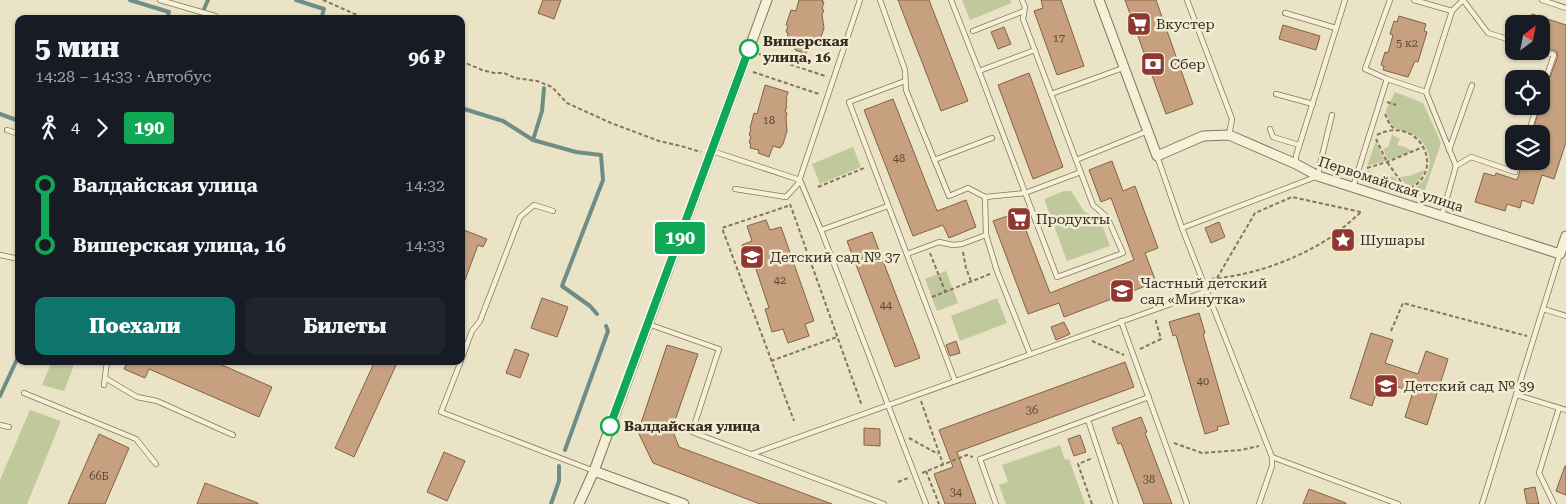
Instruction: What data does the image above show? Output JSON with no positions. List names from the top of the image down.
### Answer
{
  "streets": {
    "street": ["Первомайская улица"]
  },
  "places": {
    "supermarket": ["Вкустер", "Продукты"],
    "other": ["Вишерская улица, 16", "Валдайская улица"],
    "bank": ["Сбер"],
    "place": ["Шушары"],
    "school or university": ["Детский сад № 37", "Частный детский сад «Минутка»", "Детский сад № 39"]
  },
  "lines": ["bus line 190"],
  "house_numbers": [
    "17",
    "5 к2",
    "18",
    "48",
    "42",
    "44",
    "40",
    "36",
    "66Б",
    "38",
    "34"
  ],
  "north": "top right",
  "page": {
    "on_map": "190",
    "heading": ["5 мин", "14:28 – 14:33 · Автобус", "96 ₽"],
    "legs": ["4", "190"],
    "list": [
      {
        "name": "Валдайская улица",
        "value": "14:32"
      },
      {
        "name": "Вишерская улица, 16",
        "value": "14:33"
      }
    ],
    "buttons": ["Поехали", "Билеты"]
  }
}
